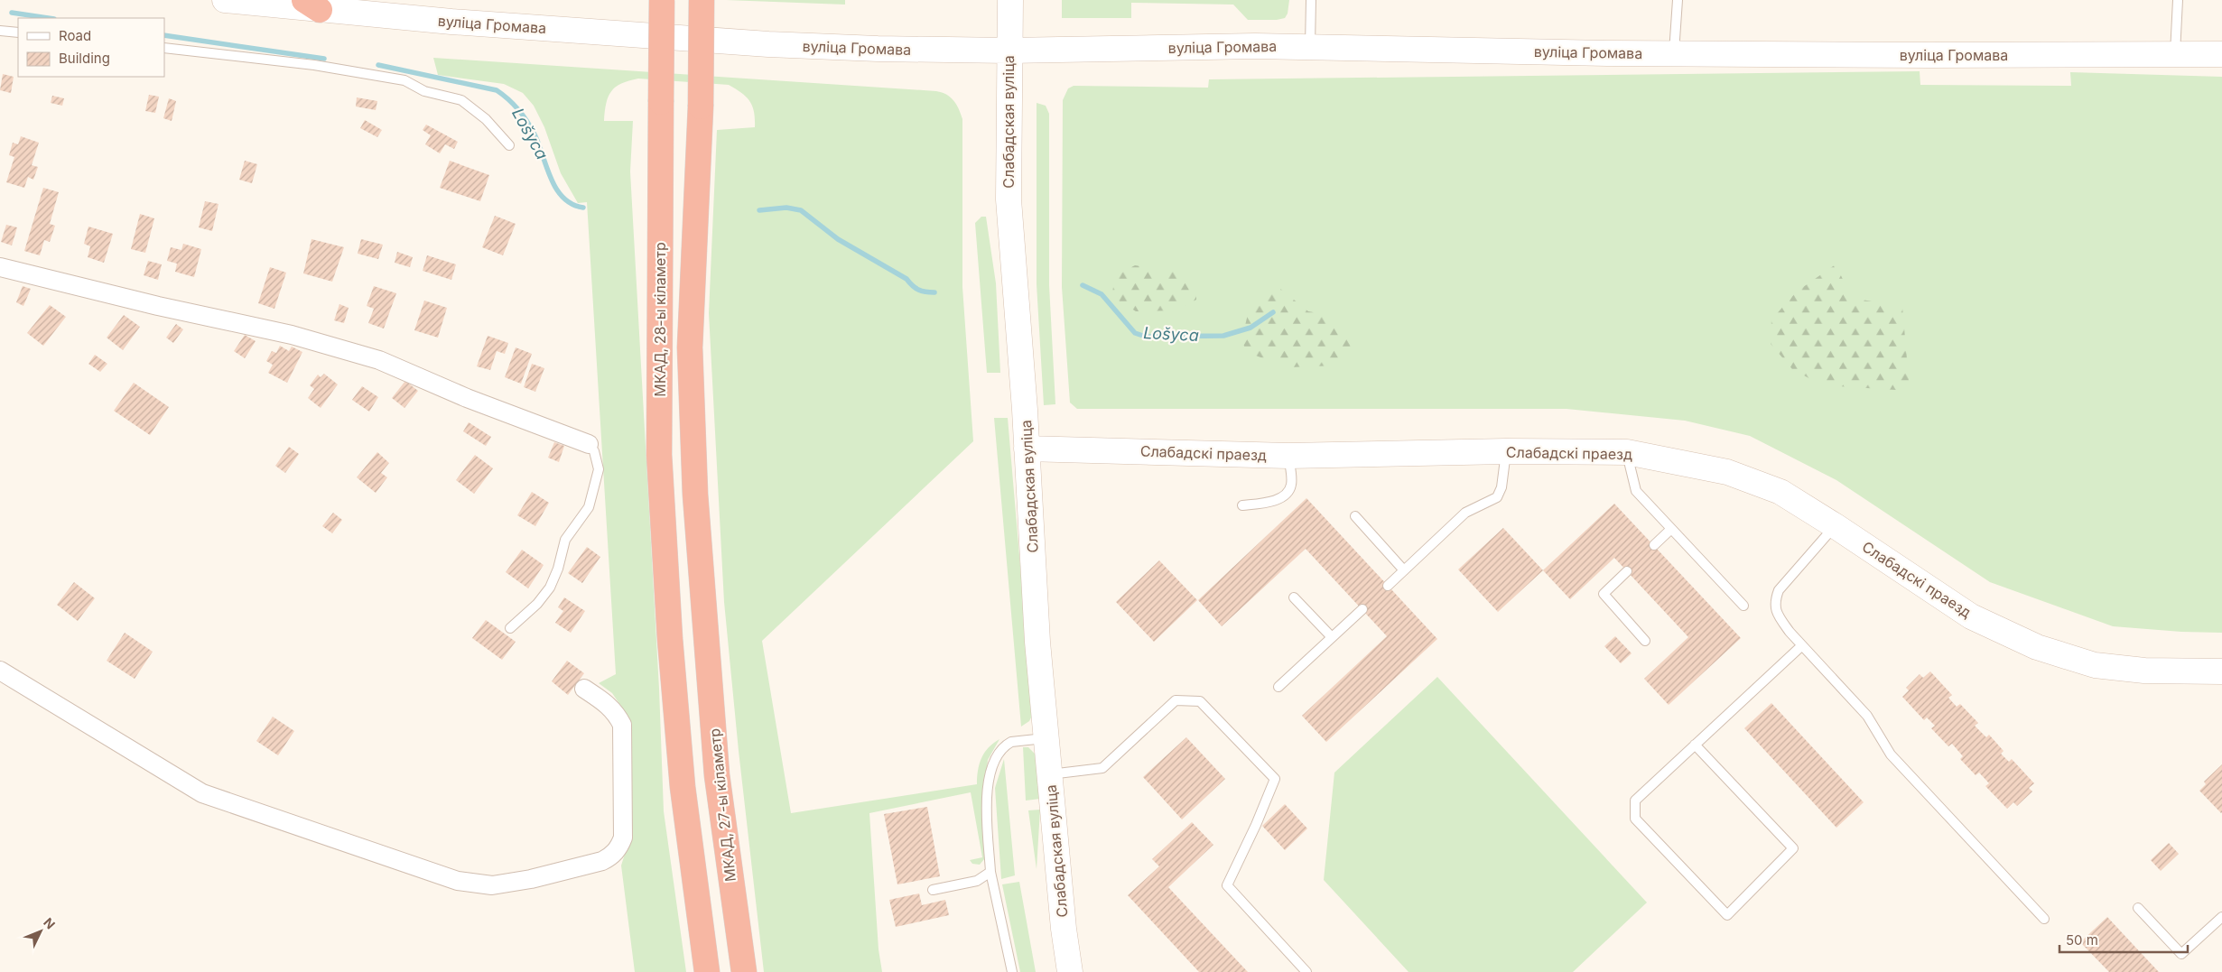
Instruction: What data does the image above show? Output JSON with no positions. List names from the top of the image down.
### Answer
{
  "streets": {
    "highway": ["МКАД, 28-ы кіламетр", "МКАД, 27-ы кіламетр"],
    "main road": ["вуліца Громава", "Слабадская вуліца", "Слабадскі праезд"]
  },
  "crossings": [
    ["вуліца Громава", "Слабадская вуліца"],
    ["Слабадская вуліца", "Слабадскі праезд"],
    ["МКАД, 28-ы кіламетр", "МКАД, 27-ы кіламетр"]
  ],
  "water": ["Lošyca"],
  "legend": ["Road", "Building"],
  "scale_bar": "50 m",
  "north": "top right"
}
